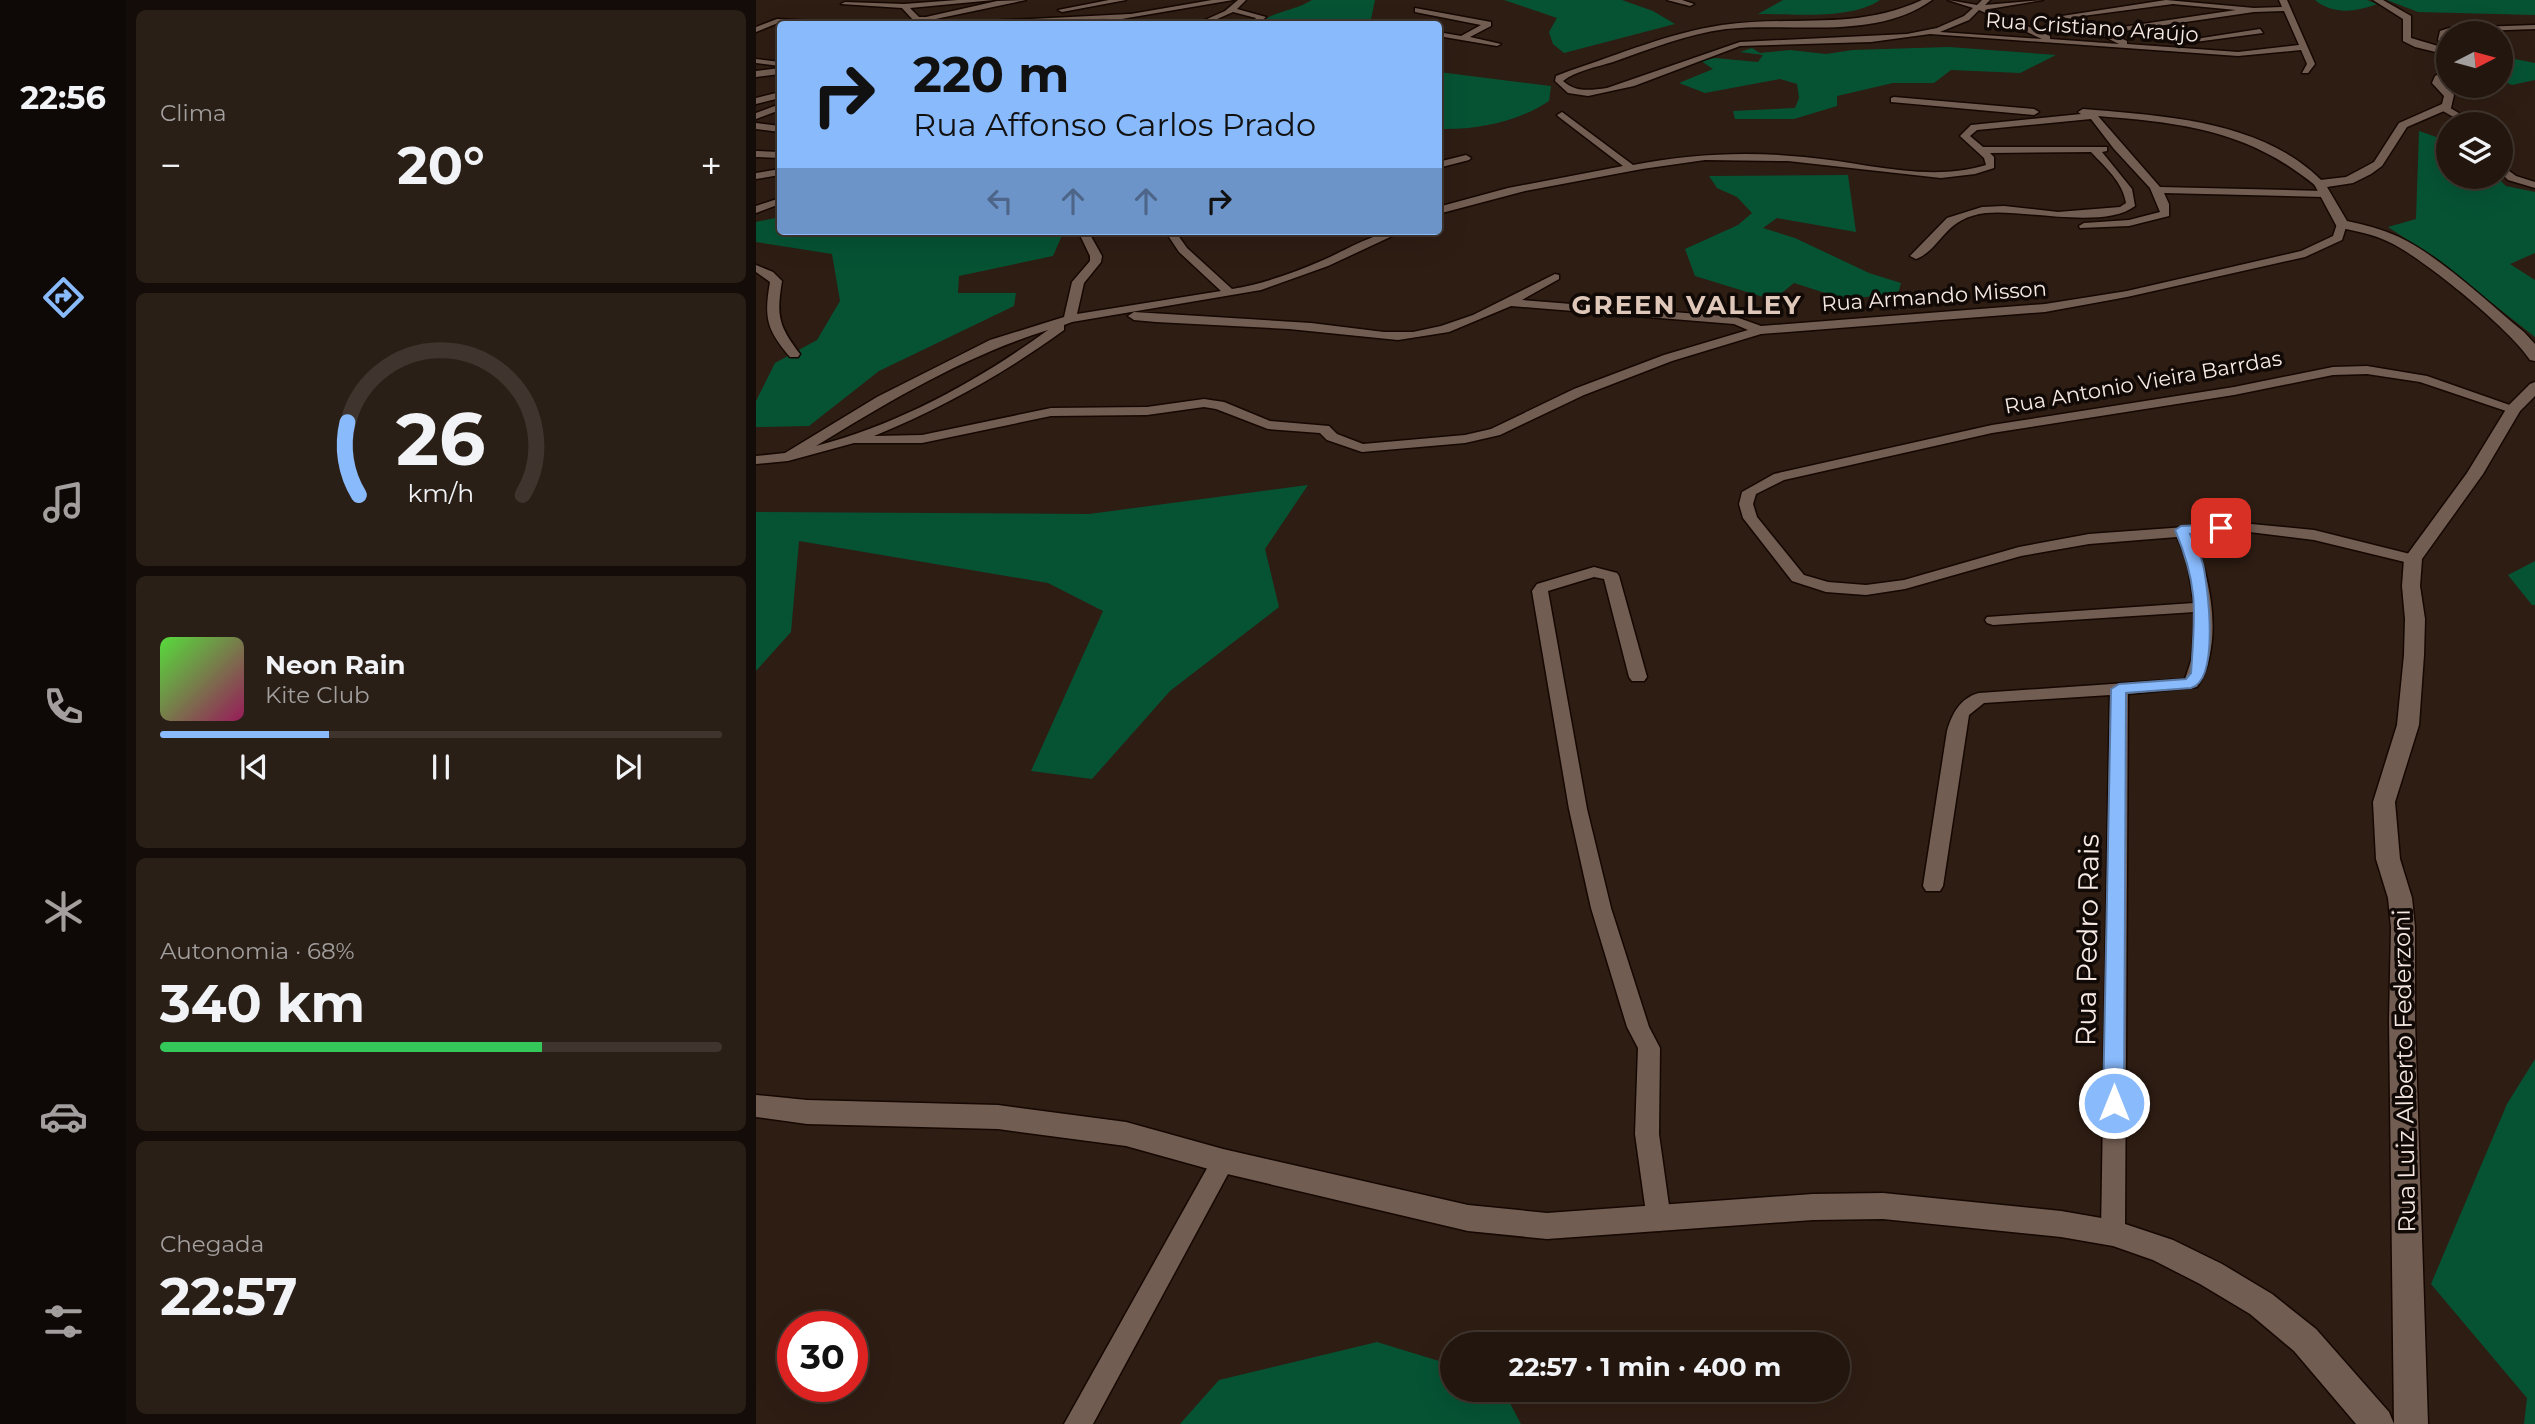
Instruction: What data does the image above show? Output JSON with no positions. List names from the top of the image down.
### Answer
{
  "streets": {
    "street": [
      "Rua Cristiano Araújo",
      "Rua Armando Misson",
      "Rua Antonio Vieira Barrdas",
      "Rua Pedro Rais",
      "Rua Luiz Alberto Federzoni"
    ]
  },
  "districts": ["GREEN VALLEY"],
  "north": "right",
  "page": {
    "tabs": "22:56",
    "tile": [
      "Clima",
      ["Autonomia · 68%", "340 km"],
      ["Chegada", "22:57"]
    ],
    "turn": ["220 m", "Rua Affonso Carlos Prado"],
    "heat": ["−", "20°", "+"],
    "song": ["Neon Rain", "Kite Club"],
    "limit": "30",
    "trip": "22:57 · 1 min · 400 m",
    "gauge": ["26", "km/h"]
  }
}
